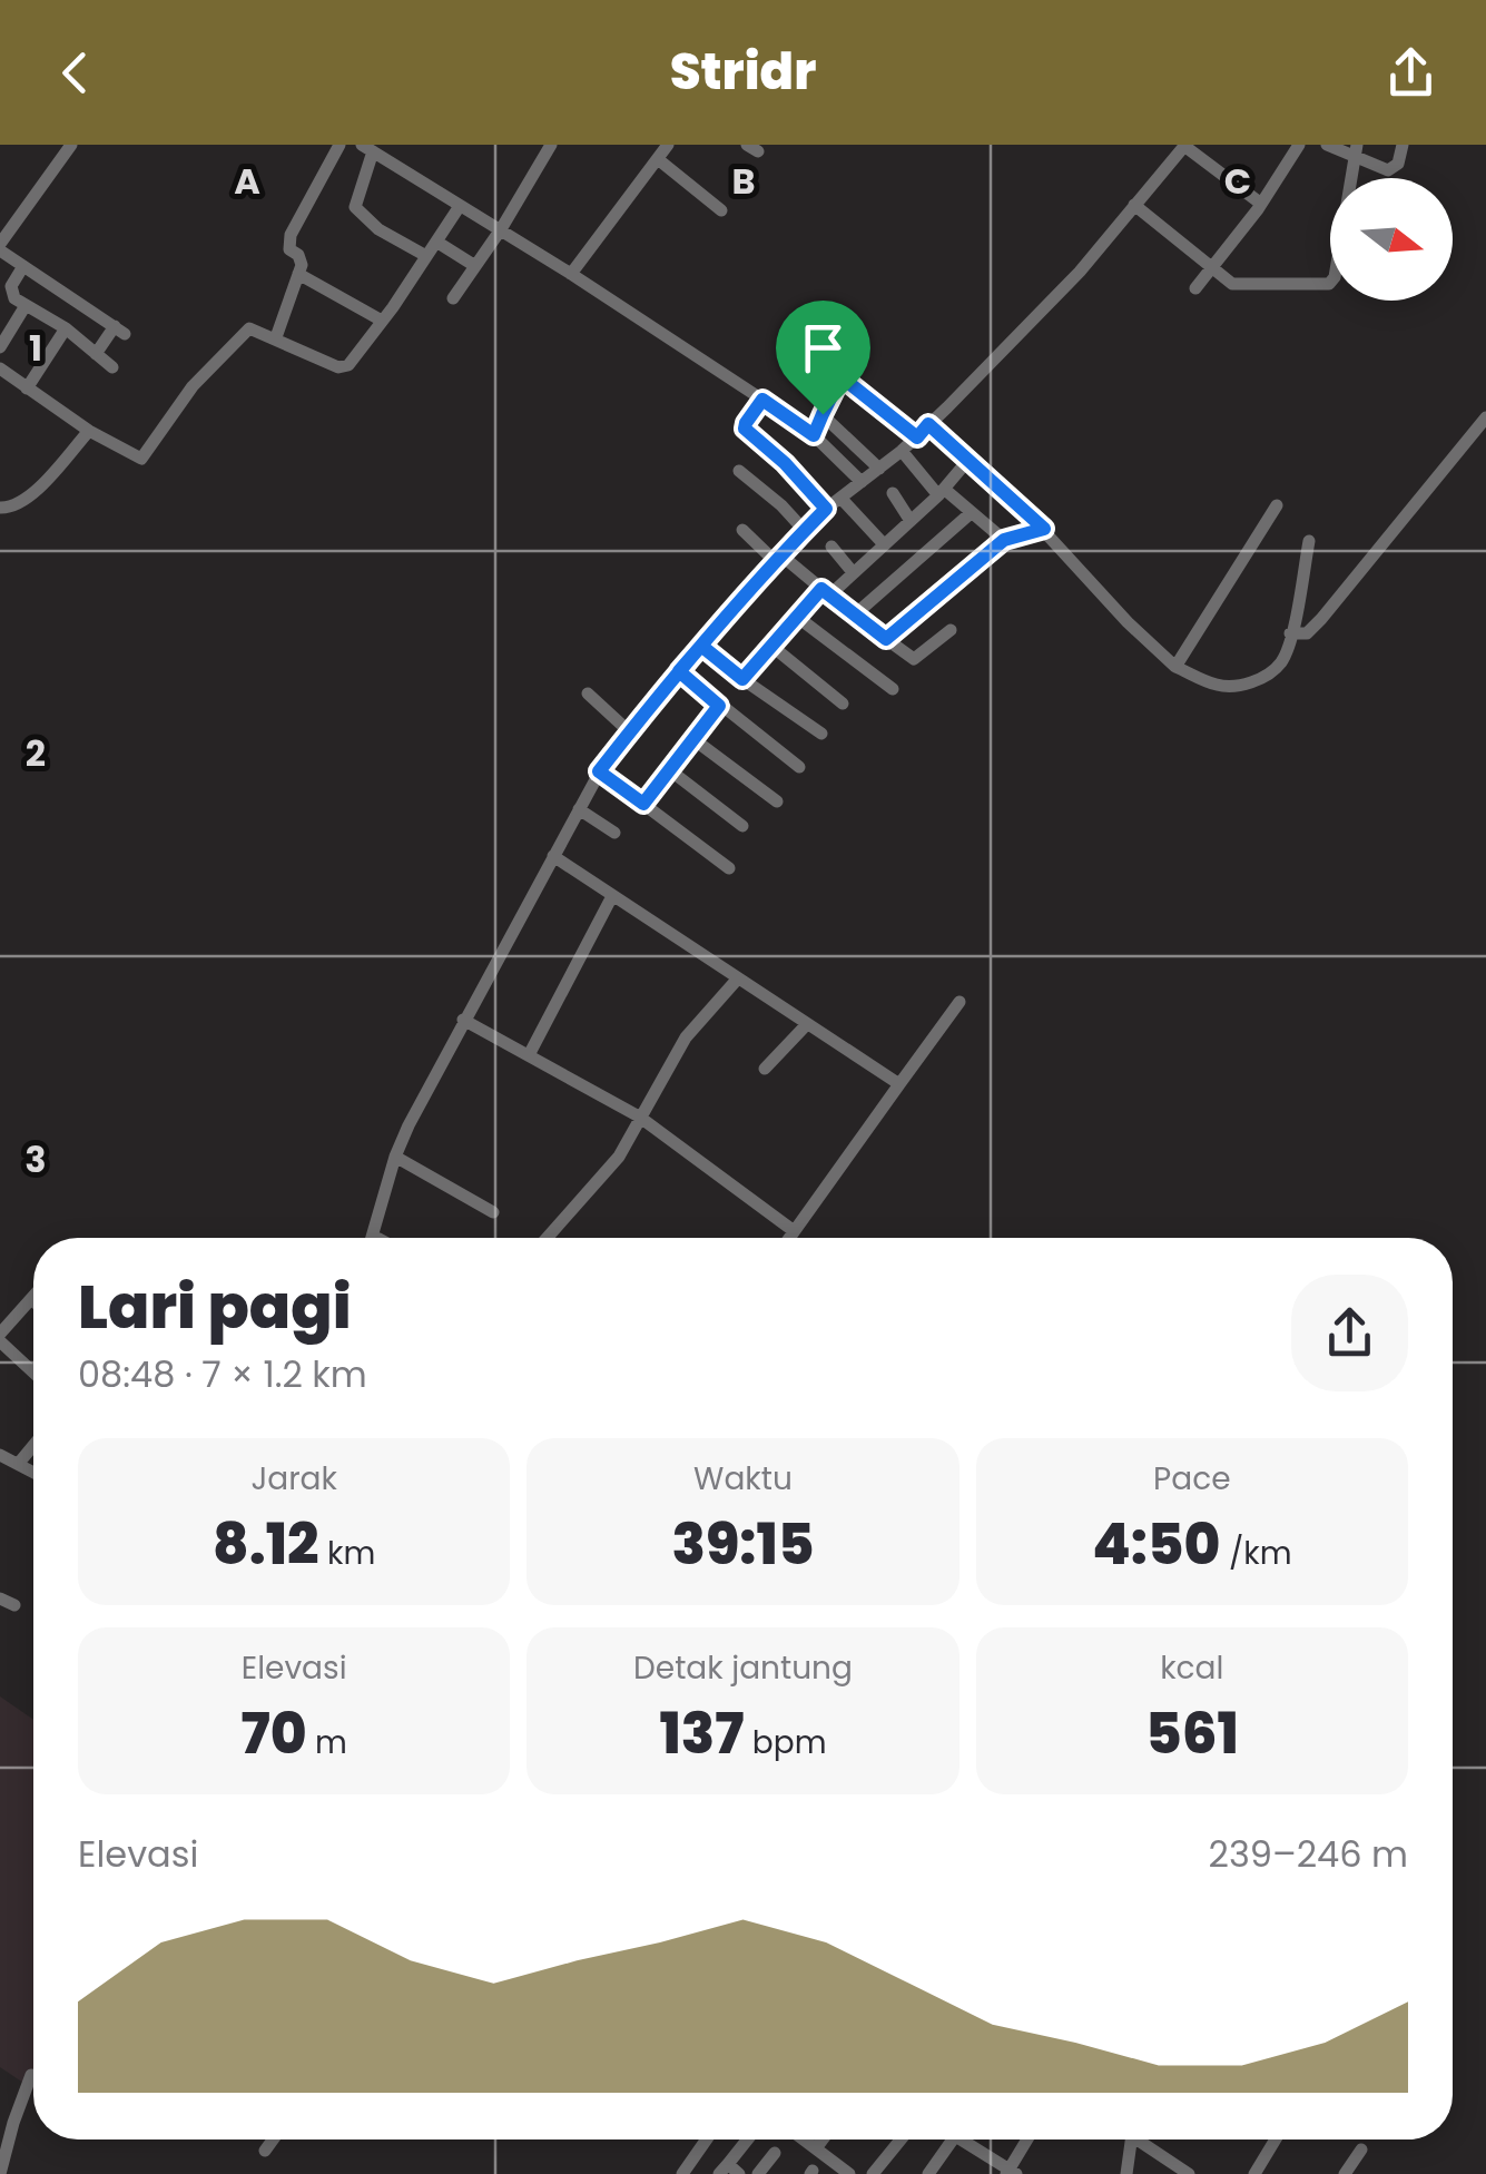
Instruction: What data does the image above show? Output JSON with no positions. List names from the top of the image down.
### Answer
{
  "north": "right",
  "page": {
    "header": "Stridr",
    "heading": ["Lari pagi", "08:48 · 7 × 1.2 km"],
    "stats": [
      ["Jarak", "8.12 km"],
      ["Waktu", "39:15"],
      ["Pace", "4:50 /km"],
      ["Elevasi", "70 m"],
      ["Detak jantung", "137 bpm"],
      ["kcal", "561"]
    ],
    "chart": ["Elevasi", "239–246 m"]
  },
  "grid": {
    "columns": ["A", "B", "C"],
    "rows": ["1", "2", "3"]
  }
}
